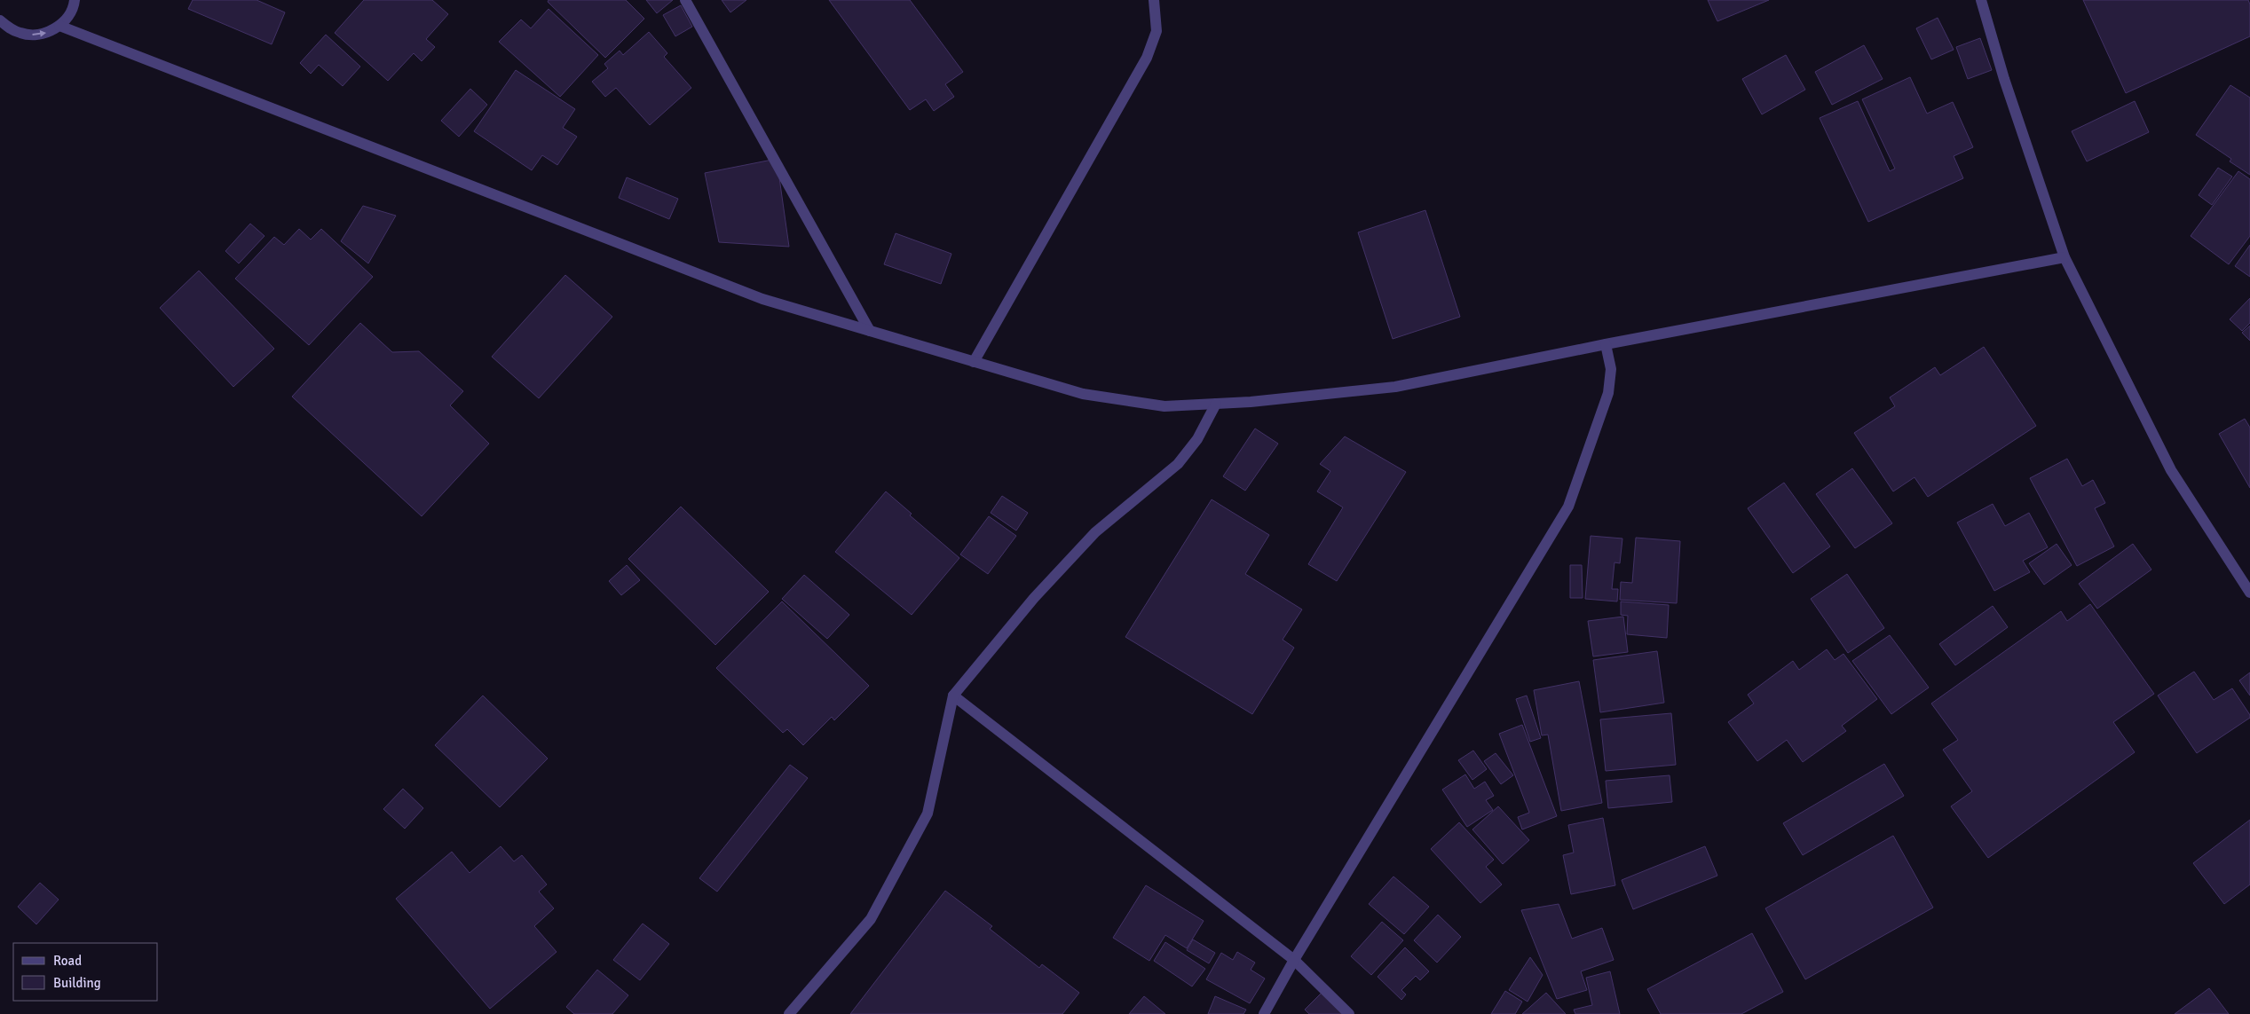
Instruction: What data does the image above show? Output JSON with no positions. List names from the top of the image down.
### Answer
{
  "legend": ["Road", "Building"]
}
